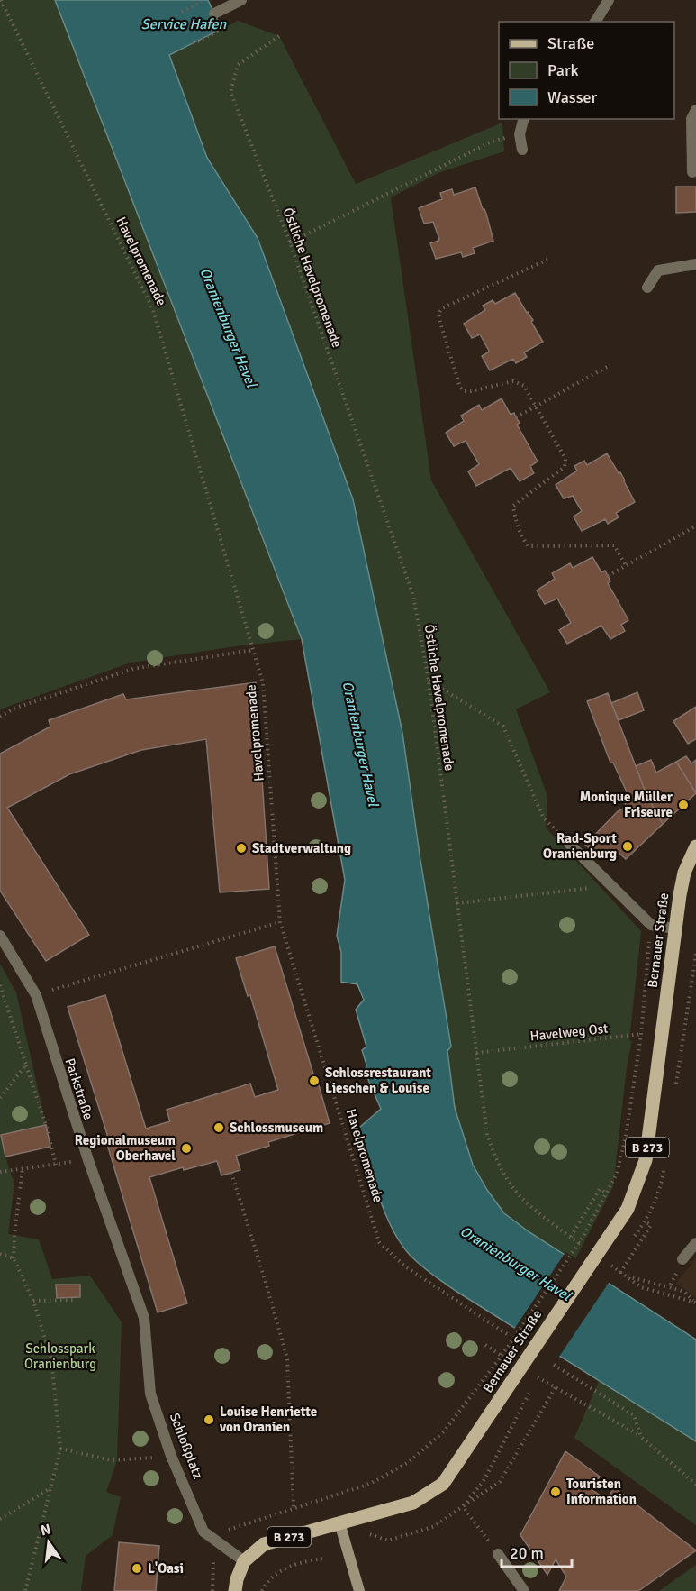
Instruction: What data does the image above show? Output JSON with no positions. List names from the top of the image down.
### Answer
{
  "streets": {
    "main road": ["Bernauer Straße", "B 273"],
    "street": ["Parkstraße", "Schloßplatz"],
    "path": ["Havelpromenade", "Östliche Havelpromenade", "Havelweg Ost"]
  },
  "crossings": [
    ["Östliche Havelpromenade", "Bernauer Straße"],
    ["Östliche Havelpromenade", "Havelweg Ost"],
    ["Bernauer Straße", "Havelweg Ost"],
    ["Bernauer Straße", "B 273"],
    ["Parkstraße", "Schloßplatz"],
    ["B 273", "Schloßplatz"]
  ],
  "water": ["Service Hafen", "Oranienburger Havel"],
  "parks": ["Schlosspark Oranienburg"],
  "places": [
    "Monique Müller Friseure",
    "Rad-Sport Oranienburg",
    "Stadtverwaltung",
    "Schlossrestaurant Lieschen & Louise",
    "Schlossmuseum",
    "Regionalmuseum Oberhavel",
    "Louise Henriette von Oranien",
    "Touristen Information",
    "L'Oasi"
  ],
  "legend": ["Straße", "Park", "Wasser"],
  "scale_bar": "20 m",
  "north": "top"
}
